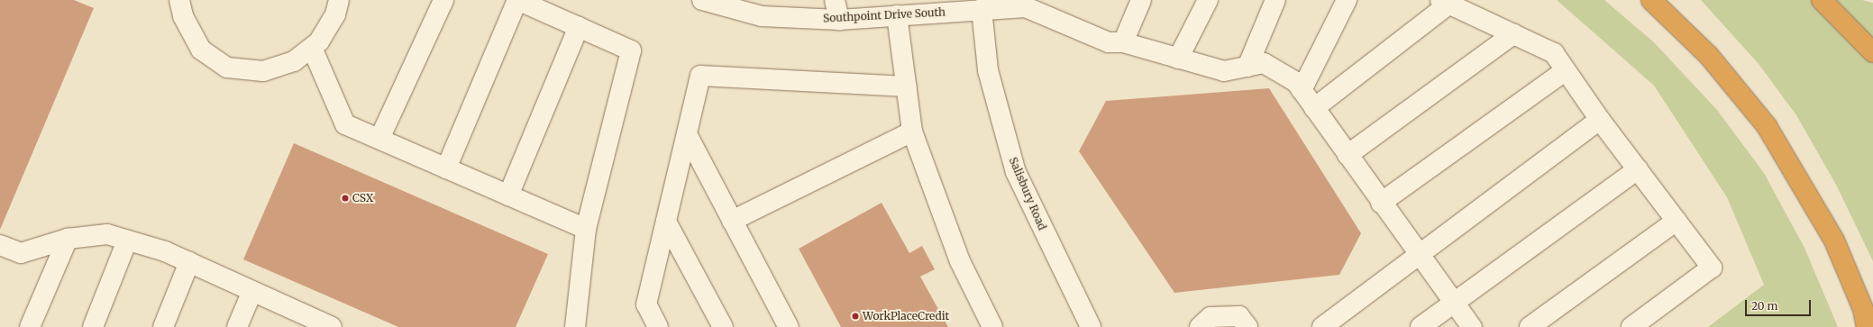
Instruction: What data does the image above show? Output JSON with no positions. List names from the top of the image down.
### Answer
{
  "streets": {
    "street": ["Southpoint Drive South", "Salisbury Road"]
  },
  "crossings": [
    ["Southpoint Drive South", "Salisbury Road"]
  ],
  "places": ["CSX", "WorkPlaceCredit"],
  "scale_bar": "20 m"
}
